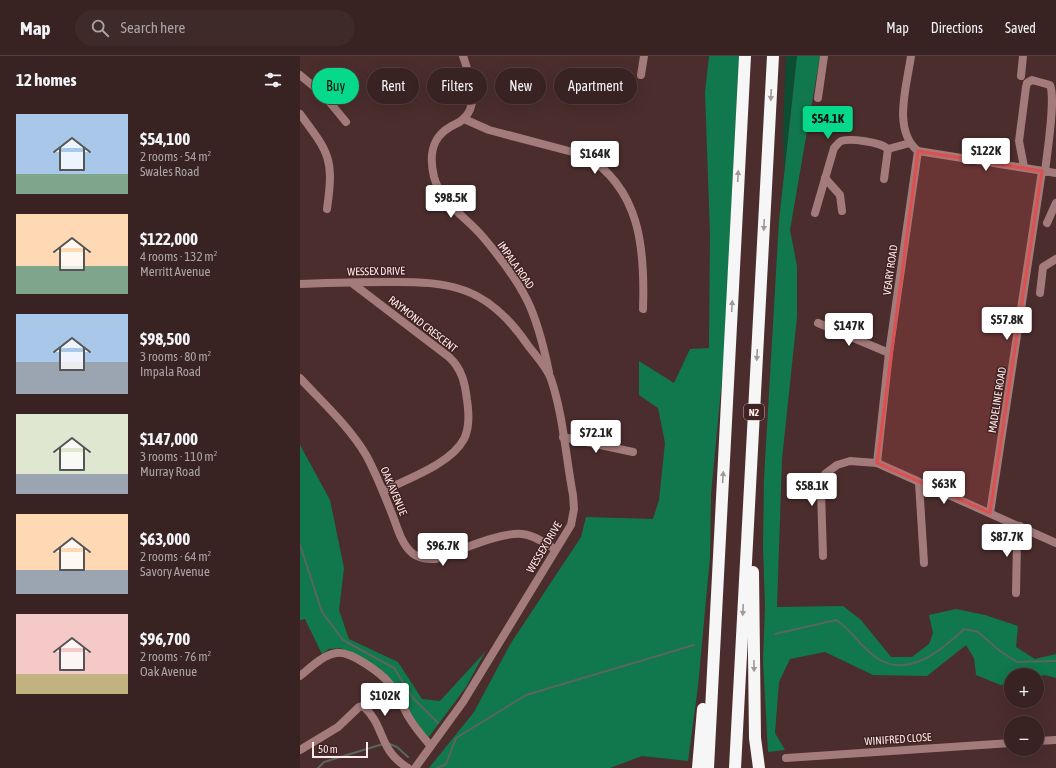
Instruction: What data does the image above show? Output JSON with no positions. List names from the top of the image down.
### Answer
{
  "streets": {
    "highway": ["N2"],
    "street": [
      "IMPALA ROAD",
      "VEARY ROAD",
      "WESSEX DRIVE",
      "RAYMOND CRESCENT",
      "MADELINE ROAD",
      "OAK AVENUE",
      "WINIFRED CLOSE"
    ]
  },
  "crossings": [
    ["IMPALA ROAD", "WESSEX DRIVE"],
    ["WESSEX DRIVE", "RAYMOND CRESCENT"],
    ["WESSEX DRIVE", "OAK AVENUE"],
    ["RAYMOND CRESCENT", "OAK AVENUE"]
  ],
  "scale_bar": "50 m",
  "page": {
    "header": "Map",
    "search": "Search here",
    "nav": ["Map", "Directions", "Saved"],
    "heading": "12 homes",
    "chip": [
      "Buy",
      "Rent",
      "Filters",
      "New",
      "Apartment"
    ],
    "list": [
      {
        "name": "$54,100",
        "note": "2 rooms · 54 m² · Swales Road"
      },
      {
        "name": "$122,000",
        "note": "4 rooms · 132 m² · Merritt Avenue"
      },
      {
        "name": "$98,500",
        "note": "3 rooms · 80 m² · Impala Road"
      },
      {
        "name": "$147,000",
        "note": "3 rooms · 110 m² · Murray Road"
      },
      {
        "name": "$63,000",
        "note": "2 rooms · 64 m² · Savory Avenue"
      },
      {
        "name": "$96,700",
        "note": "2 rooms · 76 m² · Oak Avenue"
      }
    ],
    "price": [
      "$54.1K",
      "$122K",
      "$164K",
      "$98.5K",
      "$57.8K",
      "$147K",
      "$72.1K",
      "$63K",
      "$58.1K",
      "$87.7K",
      "$96.7K",
      "$102K"
    ],
    "map_buttons": ["+", "−"],
    "scale": "50 m"
  }
}
